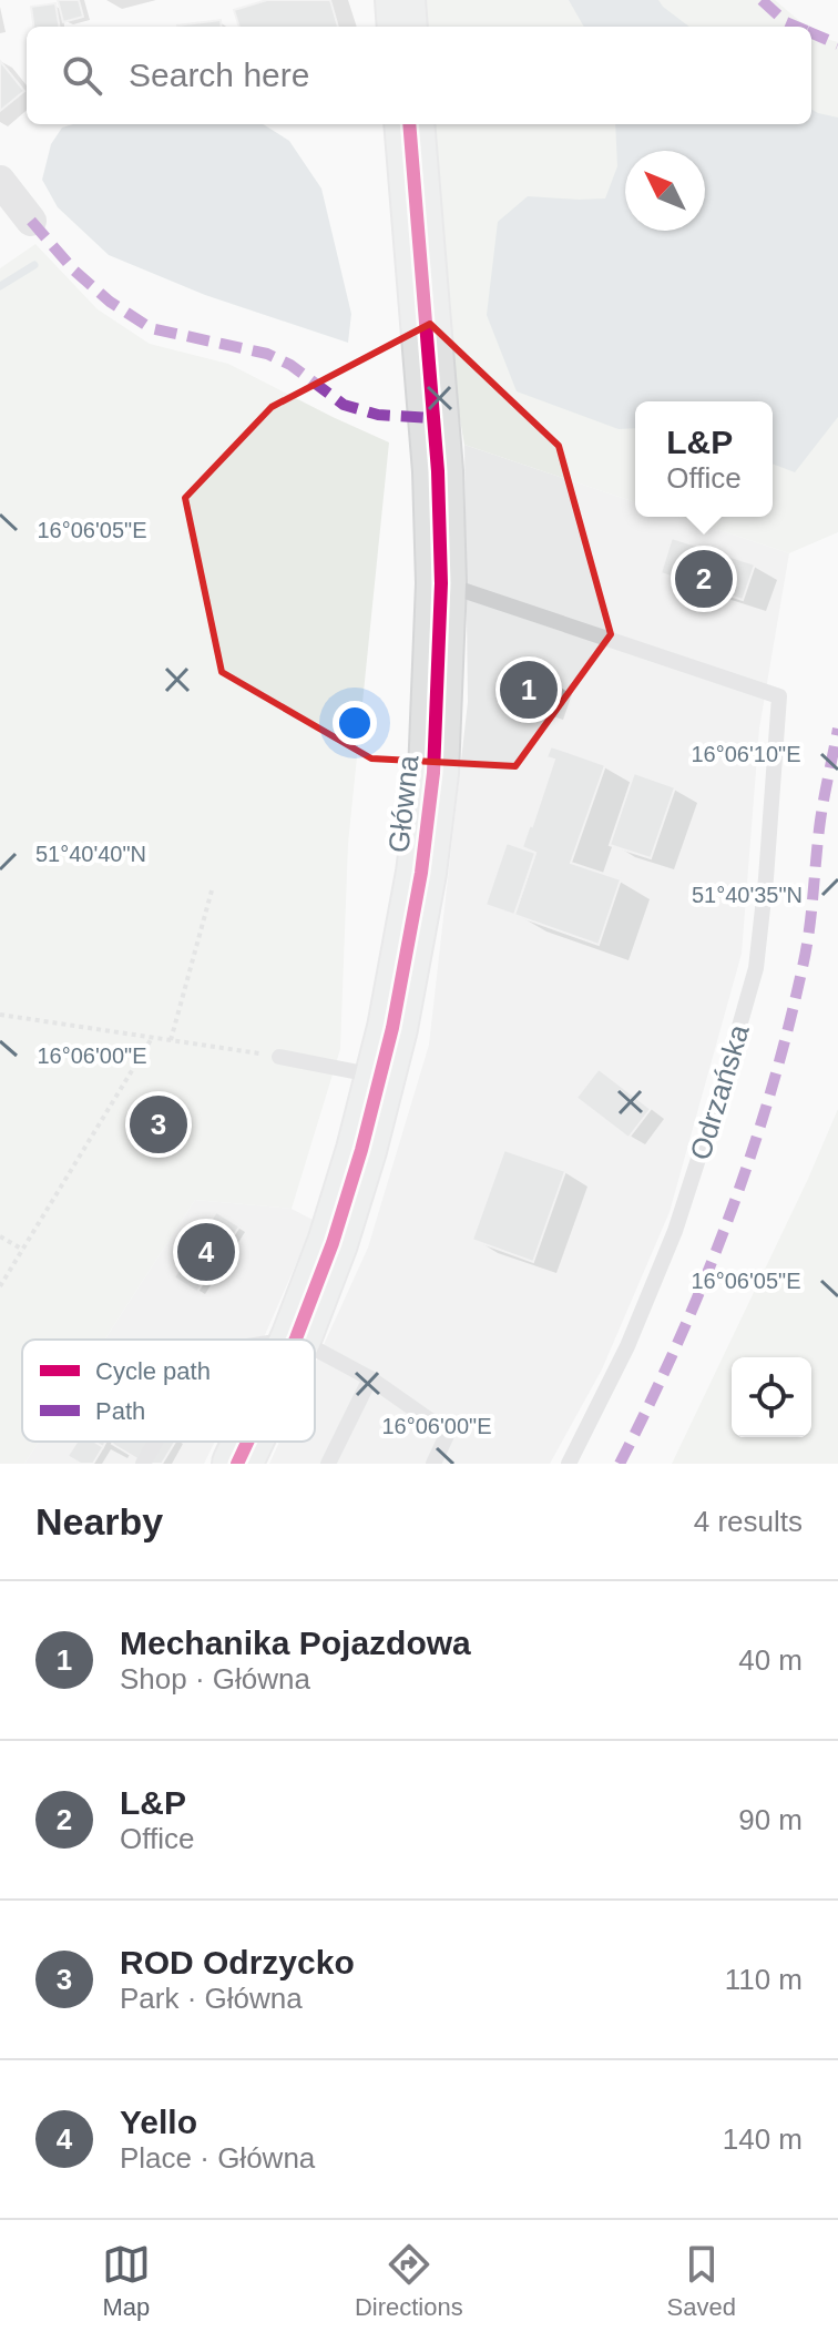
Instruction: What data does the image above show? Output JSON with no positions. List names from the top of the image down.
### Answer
{
  "streets": {
    "main road": ["Główna"],
    "lane": ["Odrzańska"]
  },
  "crossings": [
    ["Główna", "Odrzańska"]
  ],
  "legend": ["Cycle path", "Path"],
  "north": "top left",
  "page": {
    "search": "Search here",
    "popup": ["L&P", "Office"],
    "pins": [
      "2",
      "1",
      "3",
      "4"
    ],
    "heading": ["Nearby", "4 results"],
    "list": [
      {
        "mark": "1",
        "name": "Mechanika Pojazdowa",
        "note": "Shop · Główna",
        "value": "40 m"
      },
      {
        "mark": "2",
        "name": "L&P",
        "note": "Office",
        "value": "90 m"
      },
      {
        "mark": "3",
        "name": "ROD Odrzycko",
        "note": "Park · Główna",
        "value": "110 m"
      },
      {
        "mark": "4",
        "name": "Yello",
        "note": "Place · Główna",
        "value": "140 m"
      }
    ],
    "nav": ["Map", "Directions", "Saved"]
  },
  "coordinates": [
    "16°06'05\"E",
    "16°06'10\"E",
    "51°40'40\"N",
    "51°40'35\"N",
    "16°06'00\"E"
  ]
}
